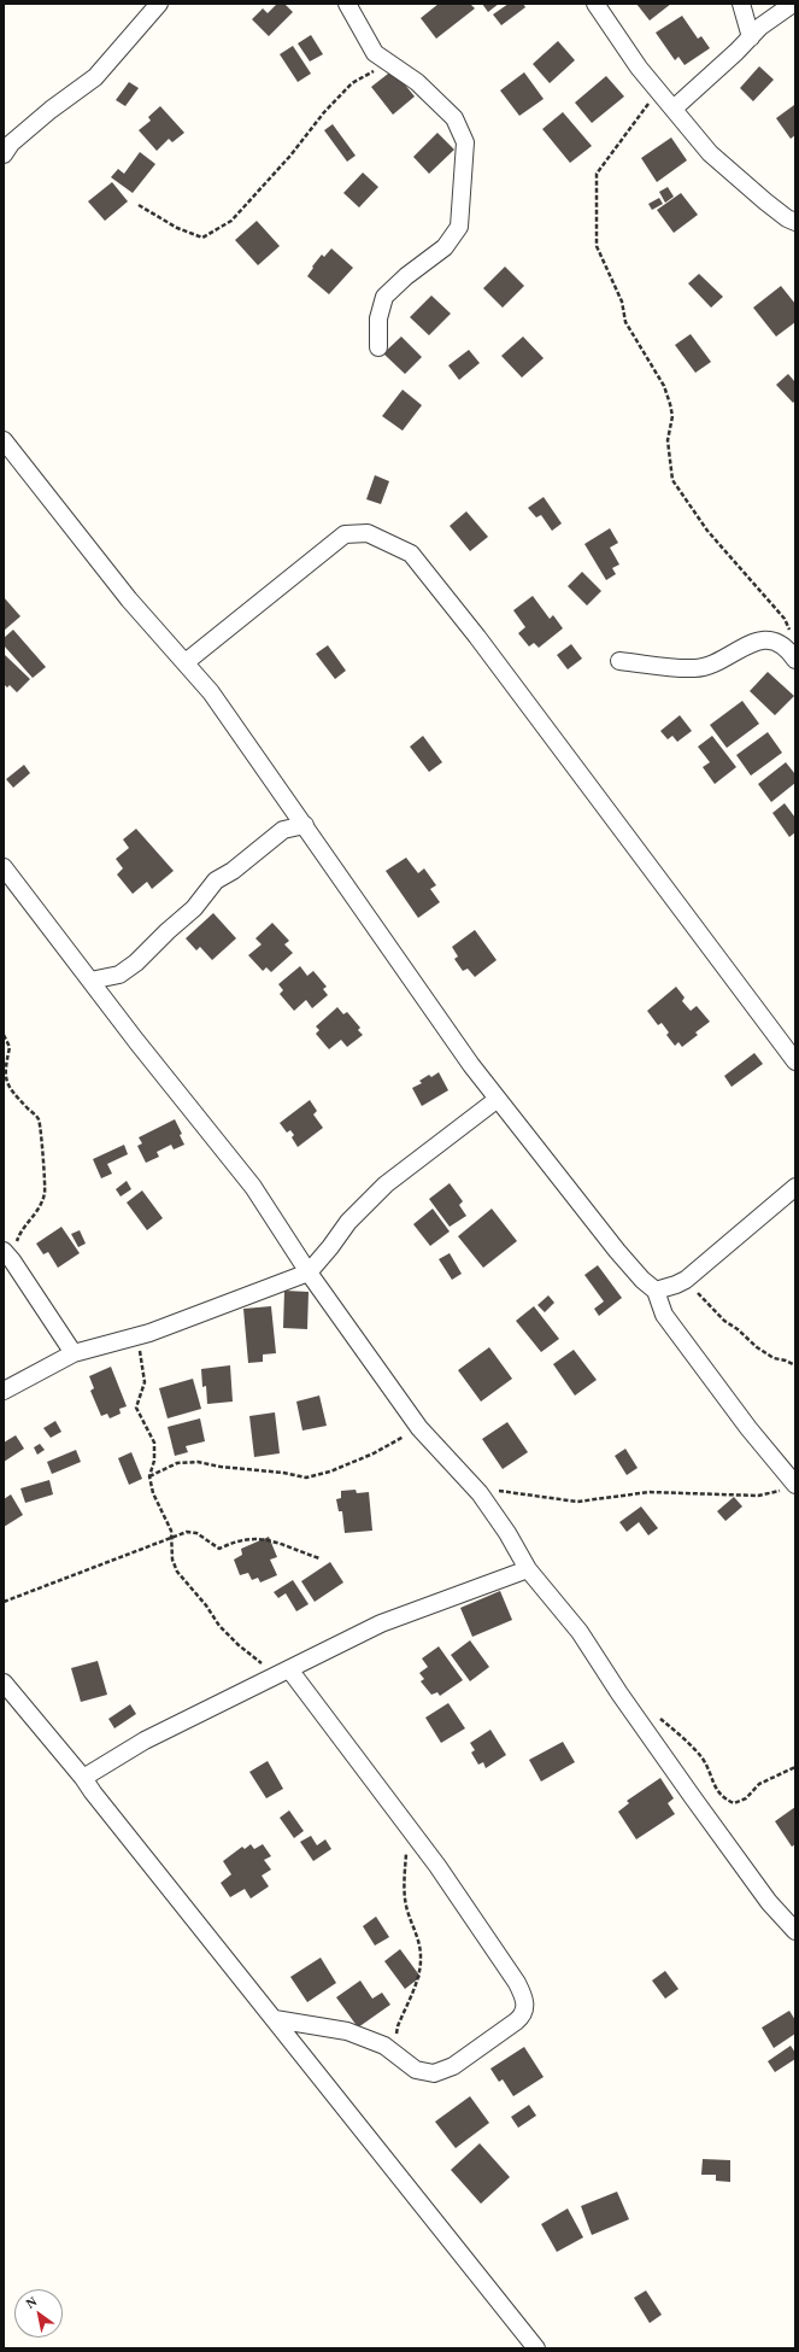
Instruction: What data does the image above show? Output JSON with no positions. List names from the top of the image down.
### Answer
{
  "north": "top left"
}
